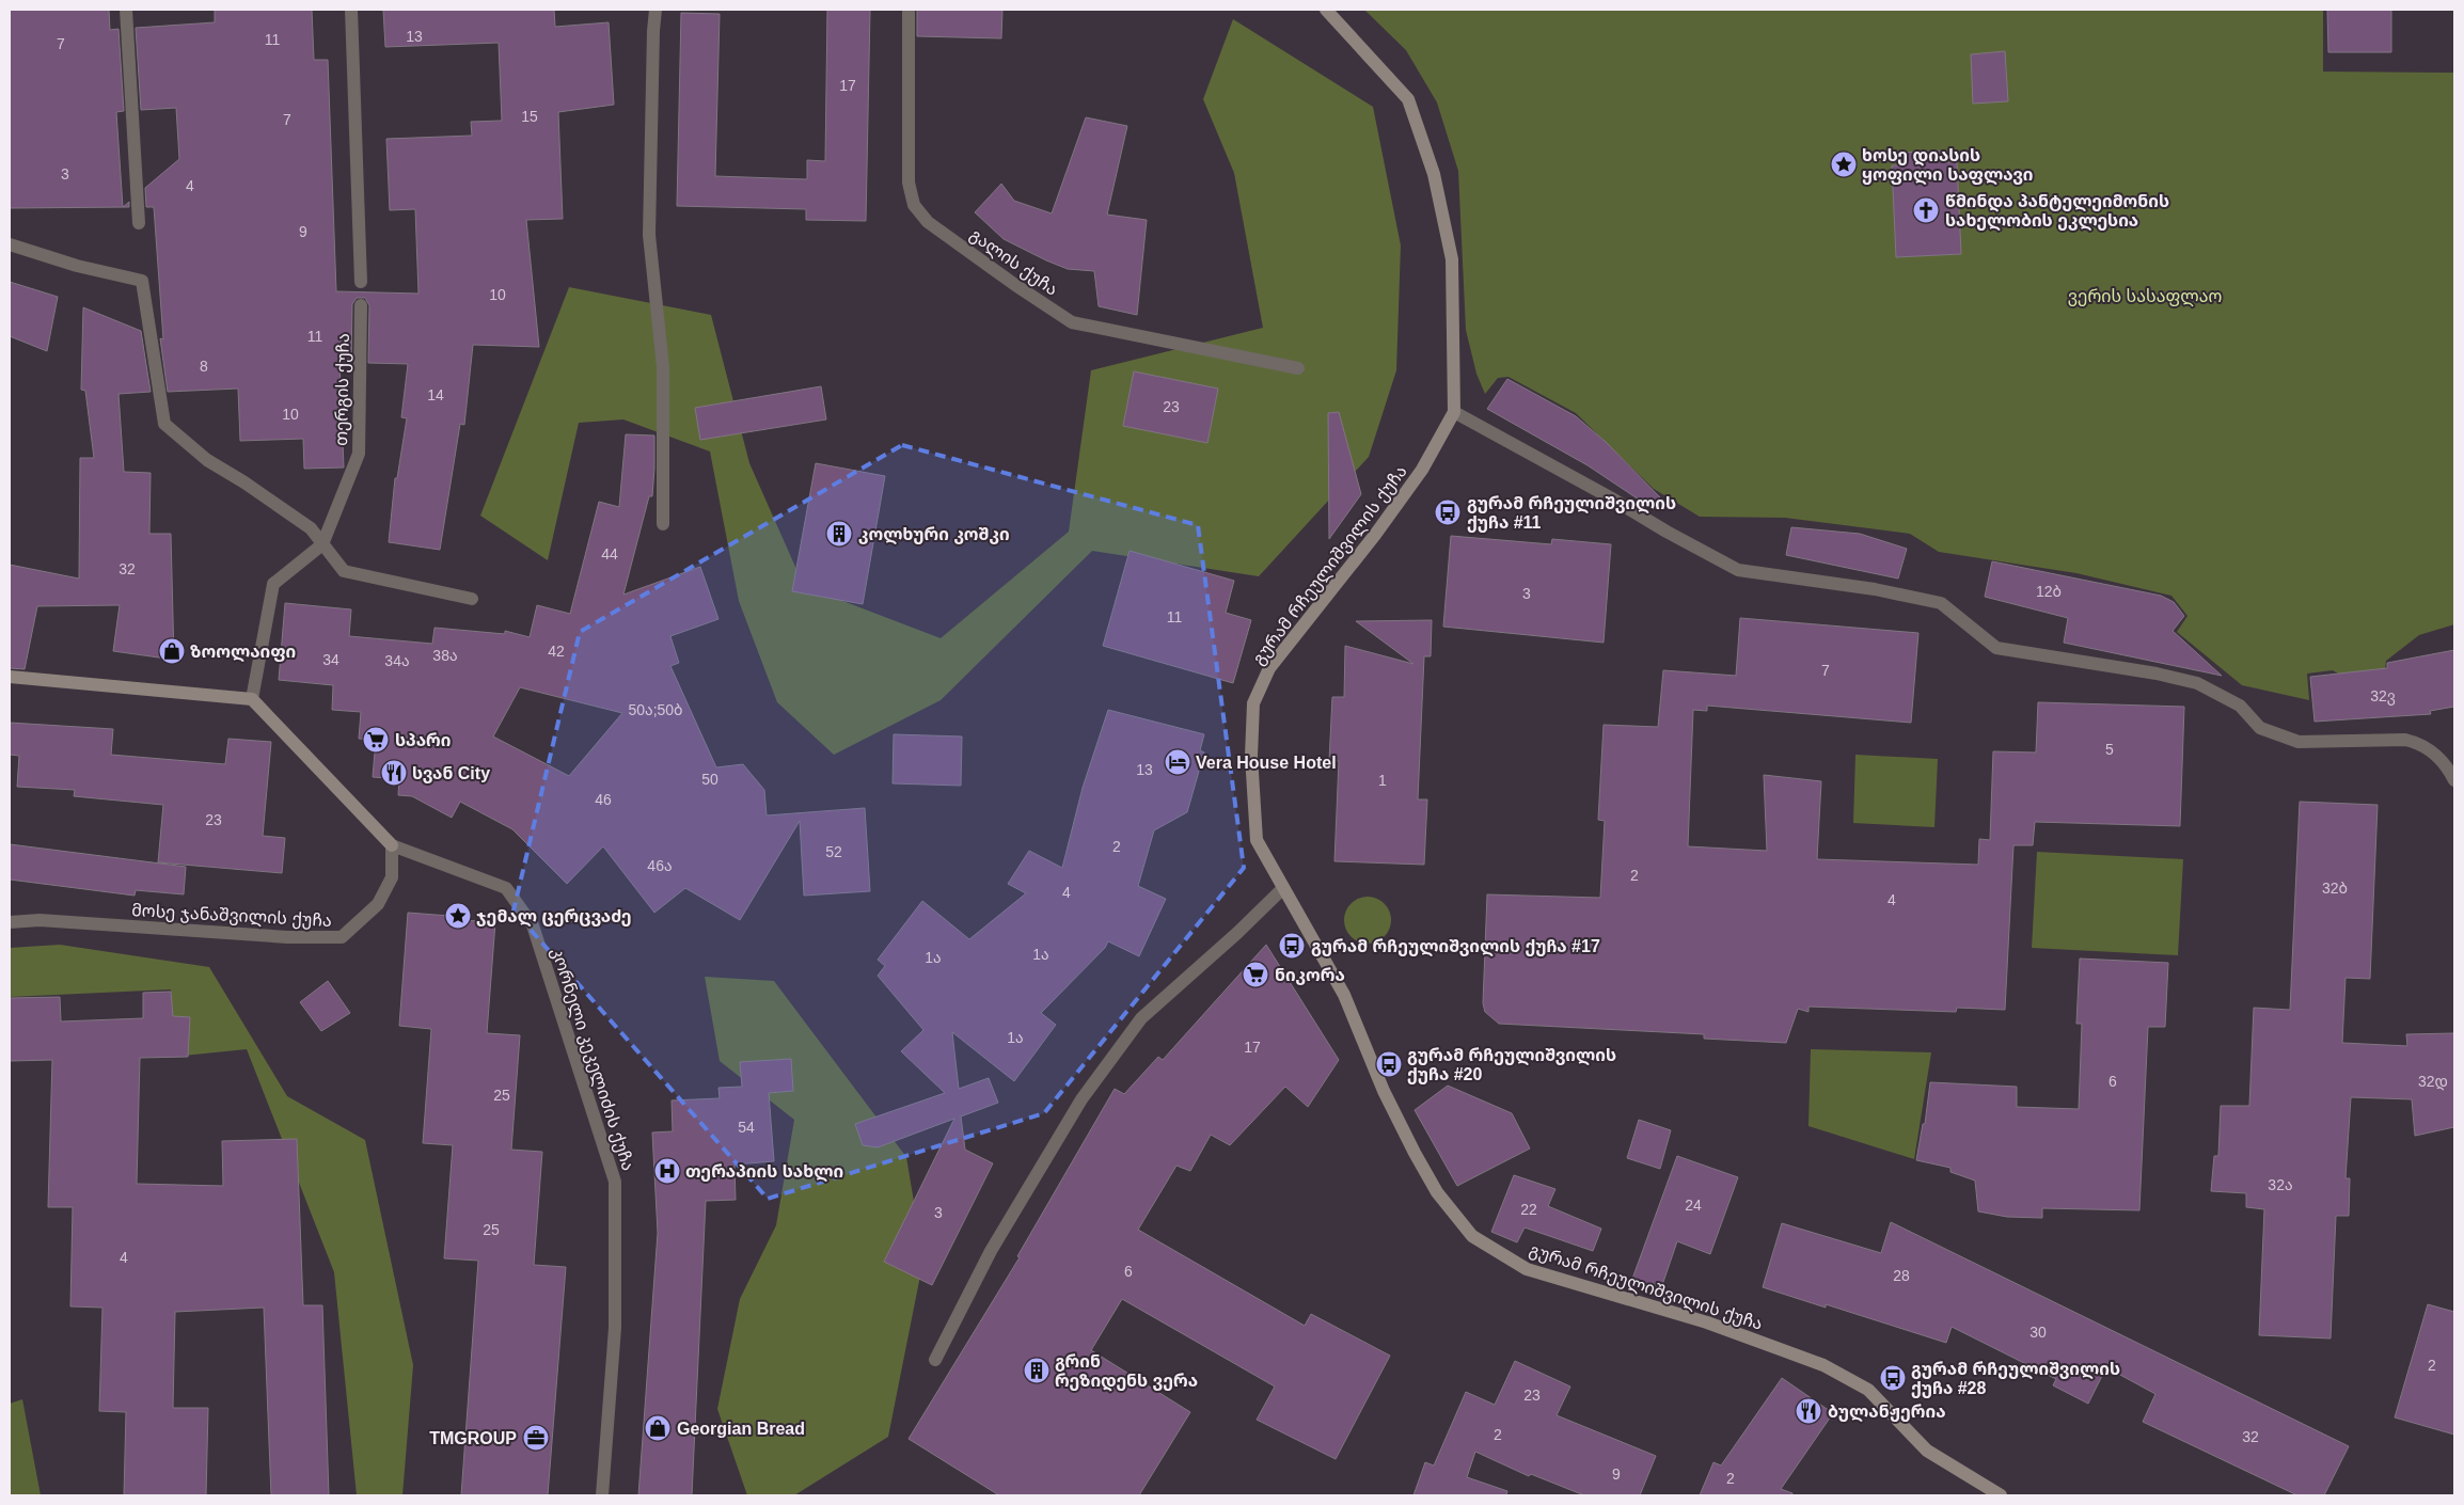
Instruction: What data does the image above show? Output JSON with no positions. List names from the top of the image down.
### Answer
{
  "streets": {
    "street": [
      "გალის ქუჩა",
      "თერგის ქუჩა",
      "გურამ რჩეულიშვილის ქუჩა",
      "მოსე ჯანაშვილის ქუჩა",
      "კორნელი კეკელიძის ქუჩა"
    ]
  },
  "crossings": [
    ["თერგის ქუჩა", "კორნელი კეკელიძის ქუჩა"],
    ["მოსე ჯანაშვილის ქუჩა", "კორნელი კეკელიძის ქუჩა"]
  ],
  "parks": ["ვერის სასაფლაო"],
  "places": {
    "place": ["ხოსე დიასის ყოფილი საფლავი", "ჯემალ ცერცვაძე"],
    "church": ["წმინდა პანტელეიმონის სახელობის ეკლესია"],
    "bus stop": [
      "გურამ რჩეულიშვილის ქუჩა #11",
      "გურამ რჩეულიშვილის ქუჩა #17",
      "გურამ რჩეულიშვილის ქუჩა #20",
      "გურამ რჩეულიშვილის ქუჩა #28"
    ],
    "building": ["კოლხური კოშკი", "გრინ რეზიდენს ვერა"],
    "shop": ["ზოოლაიფი", "Georgian Bread"],
    "supermarket": ["სპარი", "ნიკორა"],
    "hotel": ["Vera House Hotel"],
    "restaurant": ["სვან City", "ბულანჟერია"],
    "hospital": ["თერაპიის სახლი"],
    "office": ["TMGROUP"]
  },
  "house_numbers": [
    "13",
    "11",
    "7",
    "17",
    "15",
    "7",
    "3",
    "4",
    "9",
    "10",
    "11",
    "8",
    "14",
    "23",
    "10",
    "44",
    "32",
    "12ბ",
    "3",
    "11",
    "42",
    "38ა",
    "34",
    "34ა",
    "7",
    "32ვ",
    "50ა;50ბ",
    "5",
    "13",
    "50",
    "1",
    "46",
    "23",
    "2",
    "52",
    "46ა",
    "2",
    "32ბ",
    "4",
    "4",
    "1ა",
    "1ა",
    "1ა",
    "17",
    "6",
    "32დ",
    "25",
    "54",
    "32ა",
    "24",
    "22",
    "3",
    "25",
    "4",
    "6",
    "28",
    "30",
    "2",
    "23",
    "2",
    "32",
    "9",
    "2"
  ]
}
